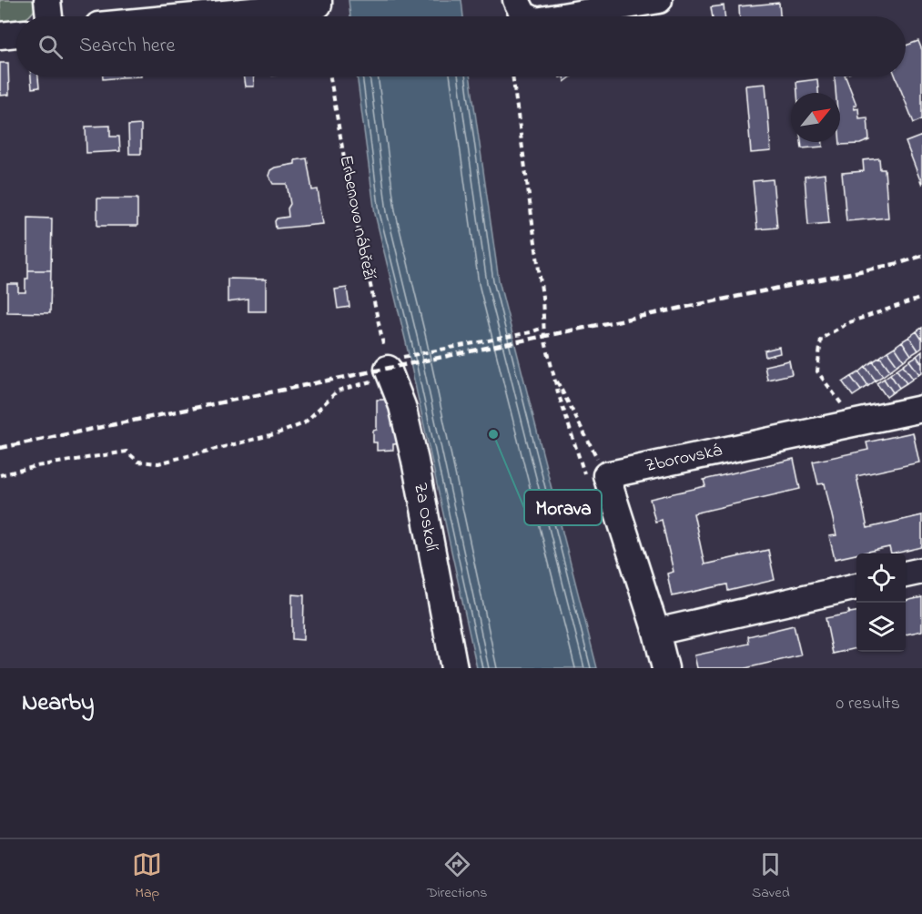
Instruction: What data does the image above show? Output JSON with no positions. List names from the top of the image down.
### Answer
{
  "streets": {
    "street": ["Zborovská", "Za Oskolí"],
    "path": ["Erbenovo nábřeží"]
  },
  "crossings": [
    ["Erbenovo nábřeží", "Za Oskolí"]
  ],
  "places": ["Morava"],
  "north": "top right",
  "page": {
    "search": "Search here",
    "heading": ["Nearby", "0 results"],
    "nav": ["Map", "Directions", "Saved"]
  }
}
